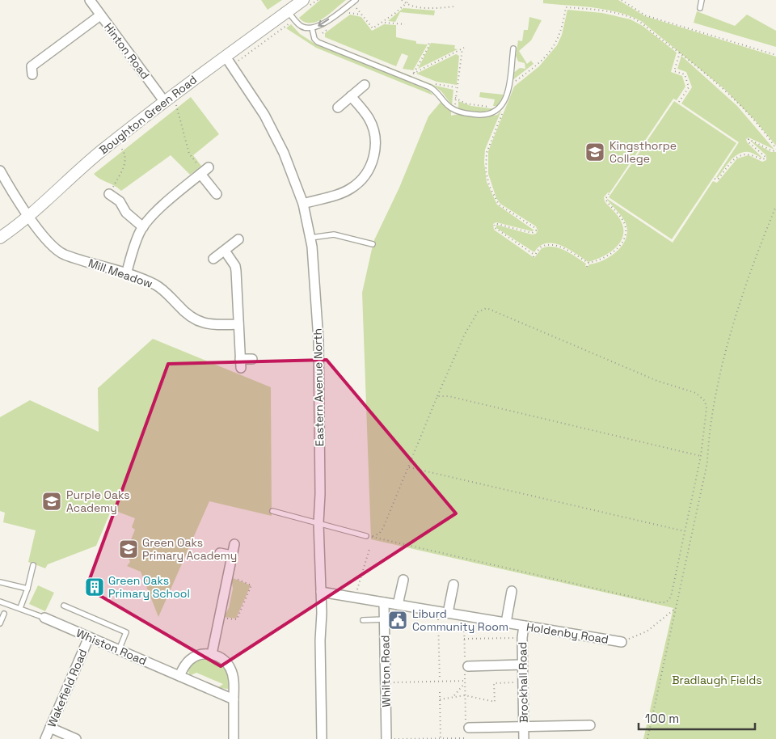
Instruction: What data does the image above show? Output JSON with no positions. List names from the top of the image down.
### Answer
{
  "streets": {
    "street": [
      "Hinton Road",
      "Boughton Green Road",
      "Mill Meadow",
      "Eastern Avenue North",
      "Holdenby Road",
      "Whiston Road",
      "Whilton Road",
      "Brockhall Road",
      "Wakefield Road"
    ]
  },
  "crossings": [
    ["Hinton Road", "Boughton Green Road"],
    ["Boughton Green Road", "Mill Meadow"],
    ["Boughton Green Road", "Eastern Avenue North"],
    ["Eastern Avenue North", "Holdenby Road"],
    ["Holdenby Road", "Whilton Road"],
    ["Holdenby Road", "Brockhall Road"],
    ["Whiston Road", "Wakefield Road"]
  ],
  "parks": ["Bradlaugh Fields"],
  "places": {
    "school or university": ["Kingsthorpe College", "Purple Oaks Academy", "Green Oaks Primary Academy"],
    "building": ["Green Oaks Primary School"],
    "public building": ["Liburd Community Room"]
  },
  "scale_bar": "100 m"
}
